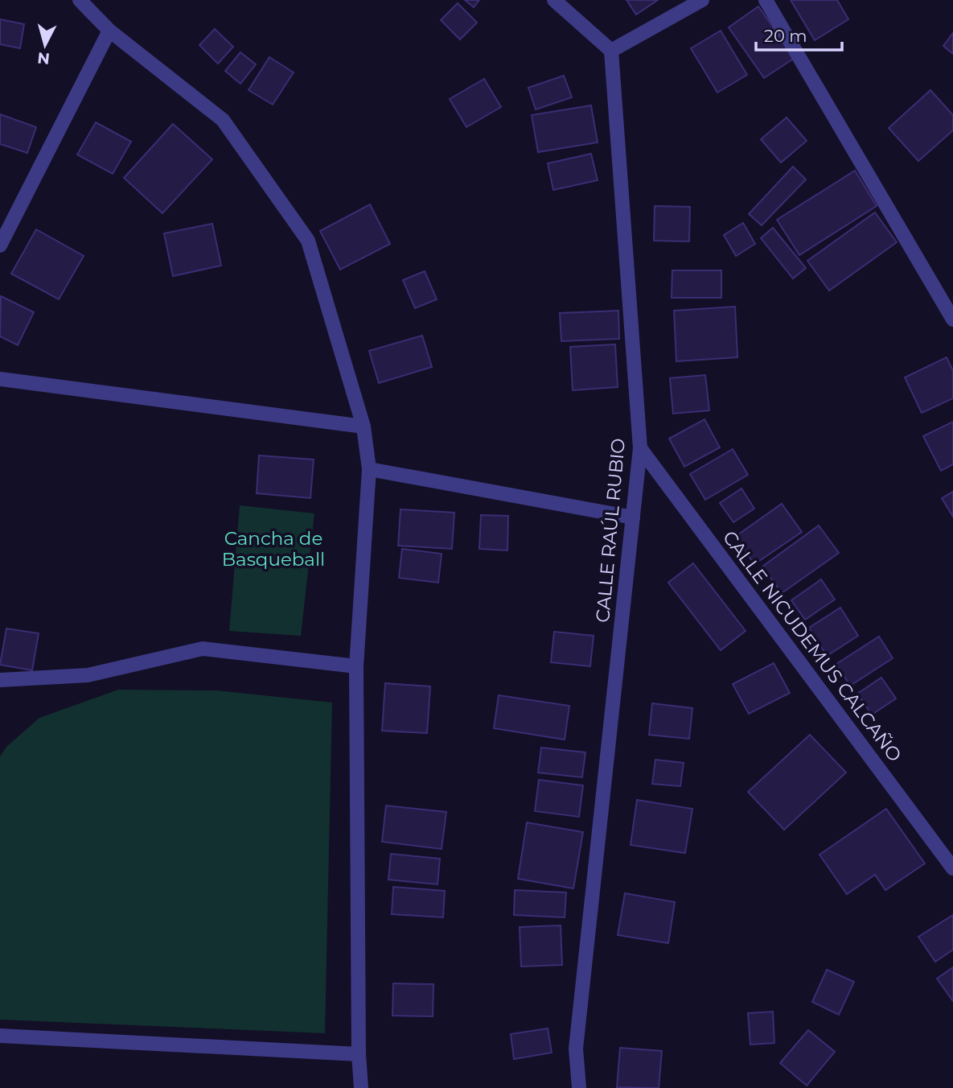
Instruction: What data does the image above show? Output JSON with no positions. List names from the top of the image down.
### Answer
{
  "streets": {
    "street": ["CALLE RAÚL RUBIO", "CALLE NICUDEMUS CALCAÑO"]
  },
  "crossings": [
    ["CALLE RAÚL RUBIO", "CALLE NICUDEMUS CALCAÑO"]
  ],
  "parks": ["Cancha de Basqueball"],
  "scale_bar": "20 m",
  "north": "bottom"
}
